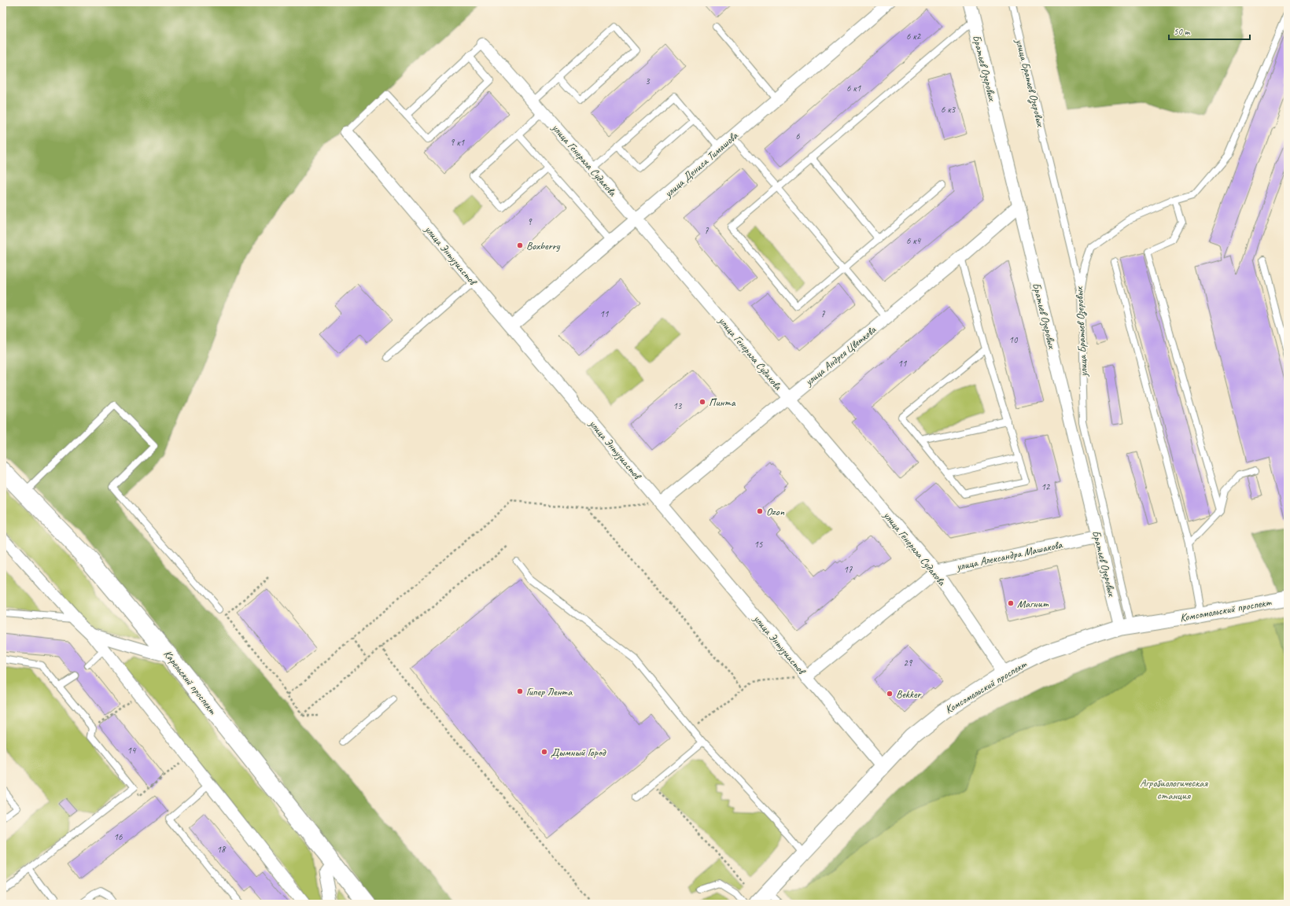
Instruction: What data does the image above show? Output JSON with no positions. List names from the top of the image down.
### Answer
{
  "streets": {
    "main road": ["Карельский проспект"],
    "street": [
      "Братьев Озеровых",
      "улица Генерала Судакова",
      "улица Дениса Тимашова",
      "улица Энтузиастов",
      "улица Андрея Цветкова",
      "улица Александра Машакова",
      "Комсомольский проспект"
    ],
    "lane": ["улица Братьев Озеровых"]
  },
  "crossings": [
    ["Братьев Озеровых", "улица Братьев Озеровых"],
    ["Братьев Озеровых", "улица Андрея Цветкова"],
    ["Братьев Озеровых", "улица Александра Машакова"],
    ["Братьев Озеровых", "Комсомольский проспект"],
    ["улица Братьев Озеровых", "Комсомольский проспект"],
    ["улица Генерала Судакова", "улица Дениса Тимашова"],
    ["улица Генерала Судакова", "улица Андрея Цветкова"],
    ["улица Генерала Судакова", "улица Александра Машакова"],
    ["улица Генерала Судакова", "Комсомольский проспект"],
    ["улица Дениса Тимашова", "улица Энтузиастов"],
    ["улица Энтузиастов", "улица Андрея Цветкова"],
    ["улица Энтузиастов", "улица Александра Машакова"],
    ["улица Энтузиастов", "Комсомольский проспект"]
  ],
  "parks": ["Агробиологическая станция"],
  "places": [
    "Boxberry",
    "Пинта",
    "Ozon",
    "Магнит",
    "Гипер Лента",
    "Bekker",
    "Дымный Город"
  ],
  "house_numbers": [
    "6 к2",
    "3",
    "6 к1",
    "6 к3",
    "6",
    "9 к1",
    "9",
    "7",
    "6 к4",
    "11",
    "7",
    "10",
    "11",
    "13",
    "12",
    "15",
    "17",
    "29",
    "14",
    "16",
    "18"
  ],
  "scale_bar": "50 m"
}
